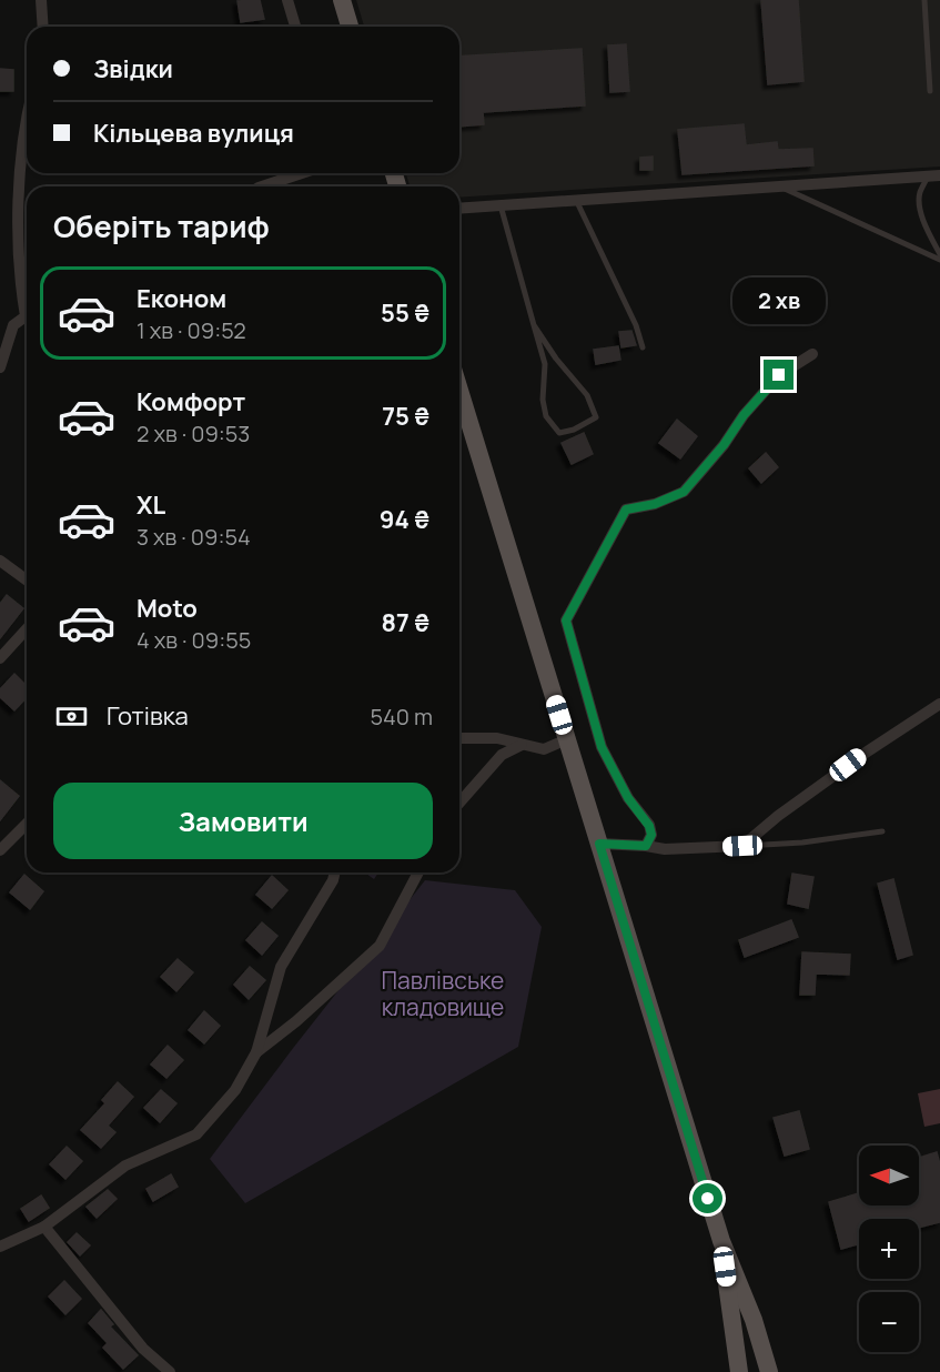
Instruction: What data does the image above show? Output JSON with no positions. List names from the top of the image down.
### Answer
{
  "parks": ["Павлівське кладовище"],
  "north": "left",
  "page": {
    "banner": ["Звідки", "Кільцева вулиця"],
    "heading": "Оберіть тариф",
    "list": [
      {
        "name": "Економ",
        "note": "1 хв · 09:52",
        "value": "55 ₴"
      },
      {
        "name": "Комфорт",
        "note": "2 хв · 09:53",
        "value": "75 ₴"
      },
      {
        "name": "XL",
        "note": "3 хв · 09:54",
        "value": "94 ₴"
      },
      {
        "name": "Moto",
        "note": "4 хв · 09:55",
        "value": "87 ₴"
      }
    ],
    "bubble": "2 хв",
    "pay": ["Готівка", "540 m"],
    "buttons": "Замовити",
    "map_buttons": ["+", "−"]
  }
}
